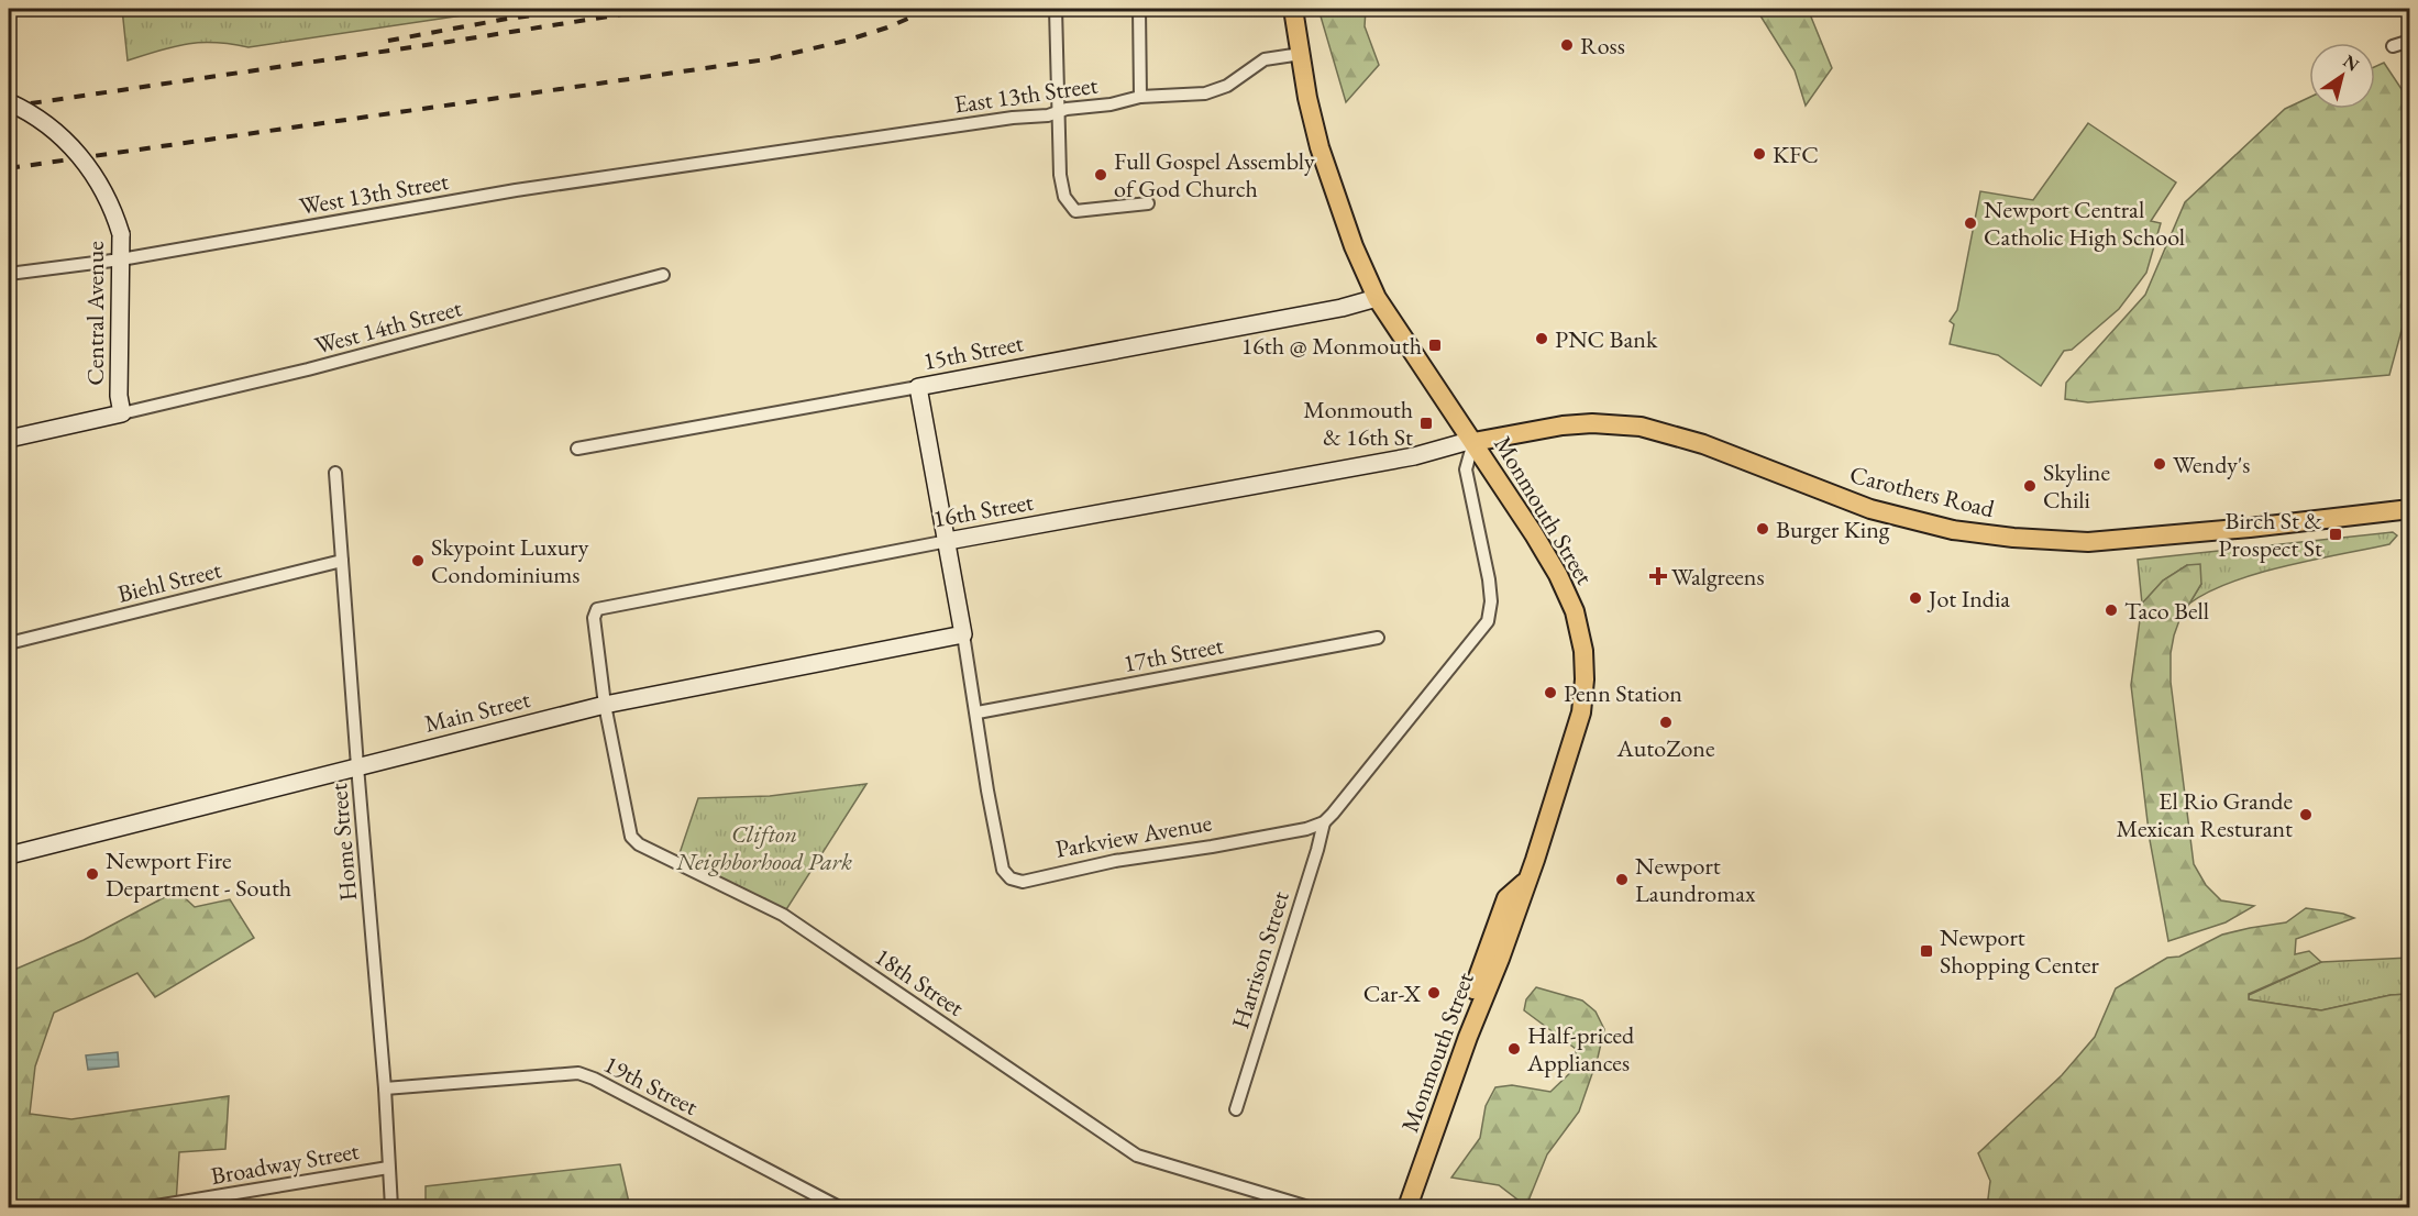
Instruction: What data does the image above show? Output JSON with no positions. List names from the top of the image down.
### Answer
{
  "streets": {
    "main road": ["Carothers Road", "Monmouth Street"],
    "street": [
      "East 13th Street",
      "West 13th Street",
      "Central Avenue",
      "West 14th Street",
      "15th Street",
      "16th Street",
      "Biehl Street",
      "17th Street",
      "Main Street",
      "Parkview Avenue",
      "Home Street",
      "Harrison Street",
      "18th Street",
      "19th Street",
      "Broadway Street"
    ]
  },
  "crossings": [
    ["East 13th Street", "West 13th Street"],
    ["East 13th Street", "Monmouth Street"],
    ["West 13th Street", "Central Avenue"],
    ["Central Avenue", "West 14th Street"],
    ["15th Street", "Monmouth Street"],
    ["15th Street", "Parkview Avenue"],
    ["Carothers Road", "16th Street"],
    ["Carothers Road", "Monmouth Street"],
    ["16th Street", "Monmouth Street"],
    ["16th Street", "Main Street"],
    ["16th Street", "Parkview Avenue"],
    ["16th Street", "18th Street"],
    ["Biehl Street", "Home Street"],
    ["17th Street", "Parkview Avenue"],
    ["Main Street", "Parkview Avenue"],
    ["Main Street", "Home Street"],
    ["Main Street", "18th Street"],
    ["Parkview Avenue", "Harrison Street"],
    ["Home Street", "19th Street"],
    ["Home Street", "Broadway Street"]
  ],
  "parks": ["Clifton Neighborhood Park"],
  "places": {
    "other": [
      "Ross",
      "KFC",
      "Full Gospel Assembly of God Church",
      "Newport Central Catholic High School",
      "PNC Bank",
      "Wendy's",
      "Skyline Chili",
      "Burger King",
      "Skypoint Luxury Condominiums",
      "Jot India",
      "Taco Bell",
      "Penn Station",
      "AutoZone",
      "El Rio Grande Mexican Resturant",
      "Newport Fire Department - South",
      "Newport Laundromax",
      "Car-X",
      "Half-priced Appliances"
    ],
    "transit": [
      "16th @ Monmouth",
      "Monmouth & 16th St",
      "Birch St & Prospect St",
      "Newport Shopping Center"
    ],
    "health": ["Walgreens"]
  },
  "north": "top right"
}
